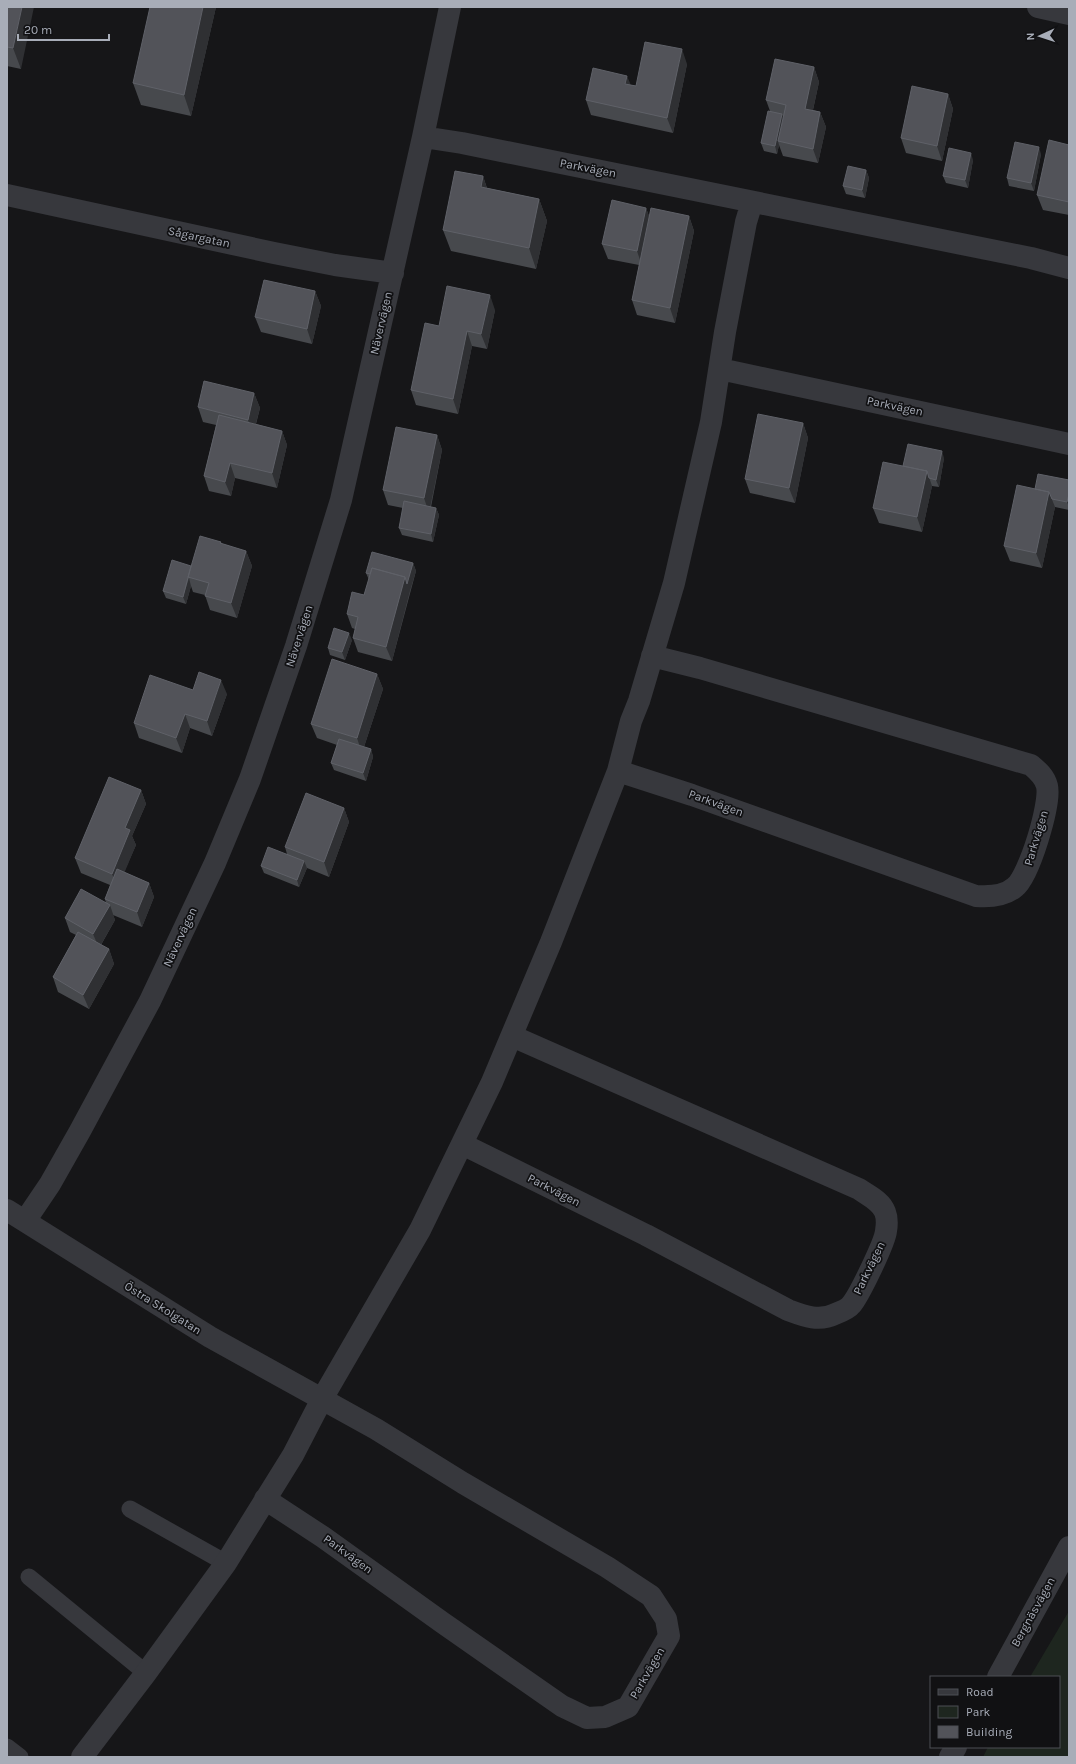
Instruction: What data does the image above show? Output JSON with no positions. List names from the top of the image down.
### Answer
{
  "streets": {
    "street": [
      "Parkvägen",
      "Sågargatan",
      "Nävervägen",
      "Östra Skolgatan",
      "Bergnäsvägen"
    ]
  },
  "crossings": [
    ["Parkvägen", "Nävervägen"],
    ["Parkvägen", "Östra Skolgatan"],
    ["Sågargatan", "Nävervägen"],
    ["Nävervägen", "Östra Skolgatan"]
  ],
  "legend": ["Road", "Park", "Building"],
  "scale_bar": "20 m",
  "north": "left"
}
